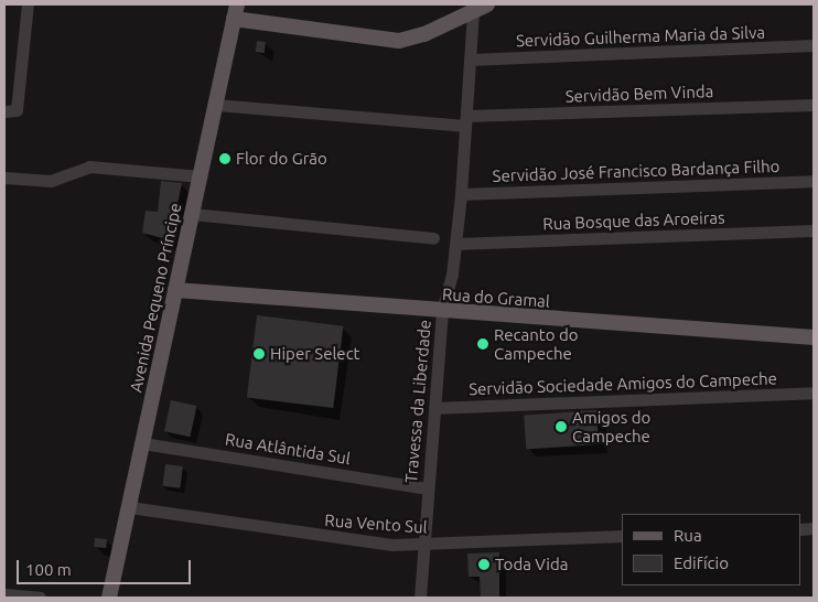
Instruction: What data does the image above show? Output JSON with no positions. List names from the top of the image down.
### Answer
{
  "streets": {
    "main road": ["Avenida Pequeno Príncipe", "Rua do Gramal"],
    "street": [
      "Servidão Guilherma Maria da Silva",
      "Servidão Bem Vinda",
      "Servidão José Francisco Bardança Filho",
      "Rua Bosque das Aroeiras",
      "Servidão Sociedade Amigos do Campeche",
      "Travessa da Liberdade",
      "Rua Atlântida Sul",
      "Rua Vento Sul"
    ]
  },
  "crossings": [
    ["Servidão Guilherma Maria da Silva", "Travessa da Liberdade"],
    ["Servidão Bem Vinda", "Avenida Pequeno Príncipe"],
    ["Servidão Bem Vinda", "Travessa da Liberdade"],
    ["Servidão José Francisco Bardança Filho", "Travessa da Liberdade"],
    ["Rua Bosque das Aroeiras", "Travessa da Liberdade"],
    ["Avenida Pequeno Príncipe", "Rua do Gramal"],
    ["Avenida Pequeno Príncipe", "Rua Atlântida Sul"],
    ["Avenida Pequeno Príncipe", "Rua Vento Sul"],
    ["Rua do Gramal", "Travessa da Liberdade"],
    ["Servidão Sociedade Amigos do Campeche", "Travessa da Liberdade"],
    ["Travessa da Liberdade", "Rua Atlântida Sul"],
    ["Travessa da Liberdade", "Rua Vento Sul"]
  ],
  "places": [
    "Flor do Grão",
    "Recanto do Campeche",
    "Hiper Select",
    "Amigos do Campeche",
    "Toda Vida"
  ],
  "legend": ["Rua", "Edifício"],
  "scale_bar": "100 m"
}
